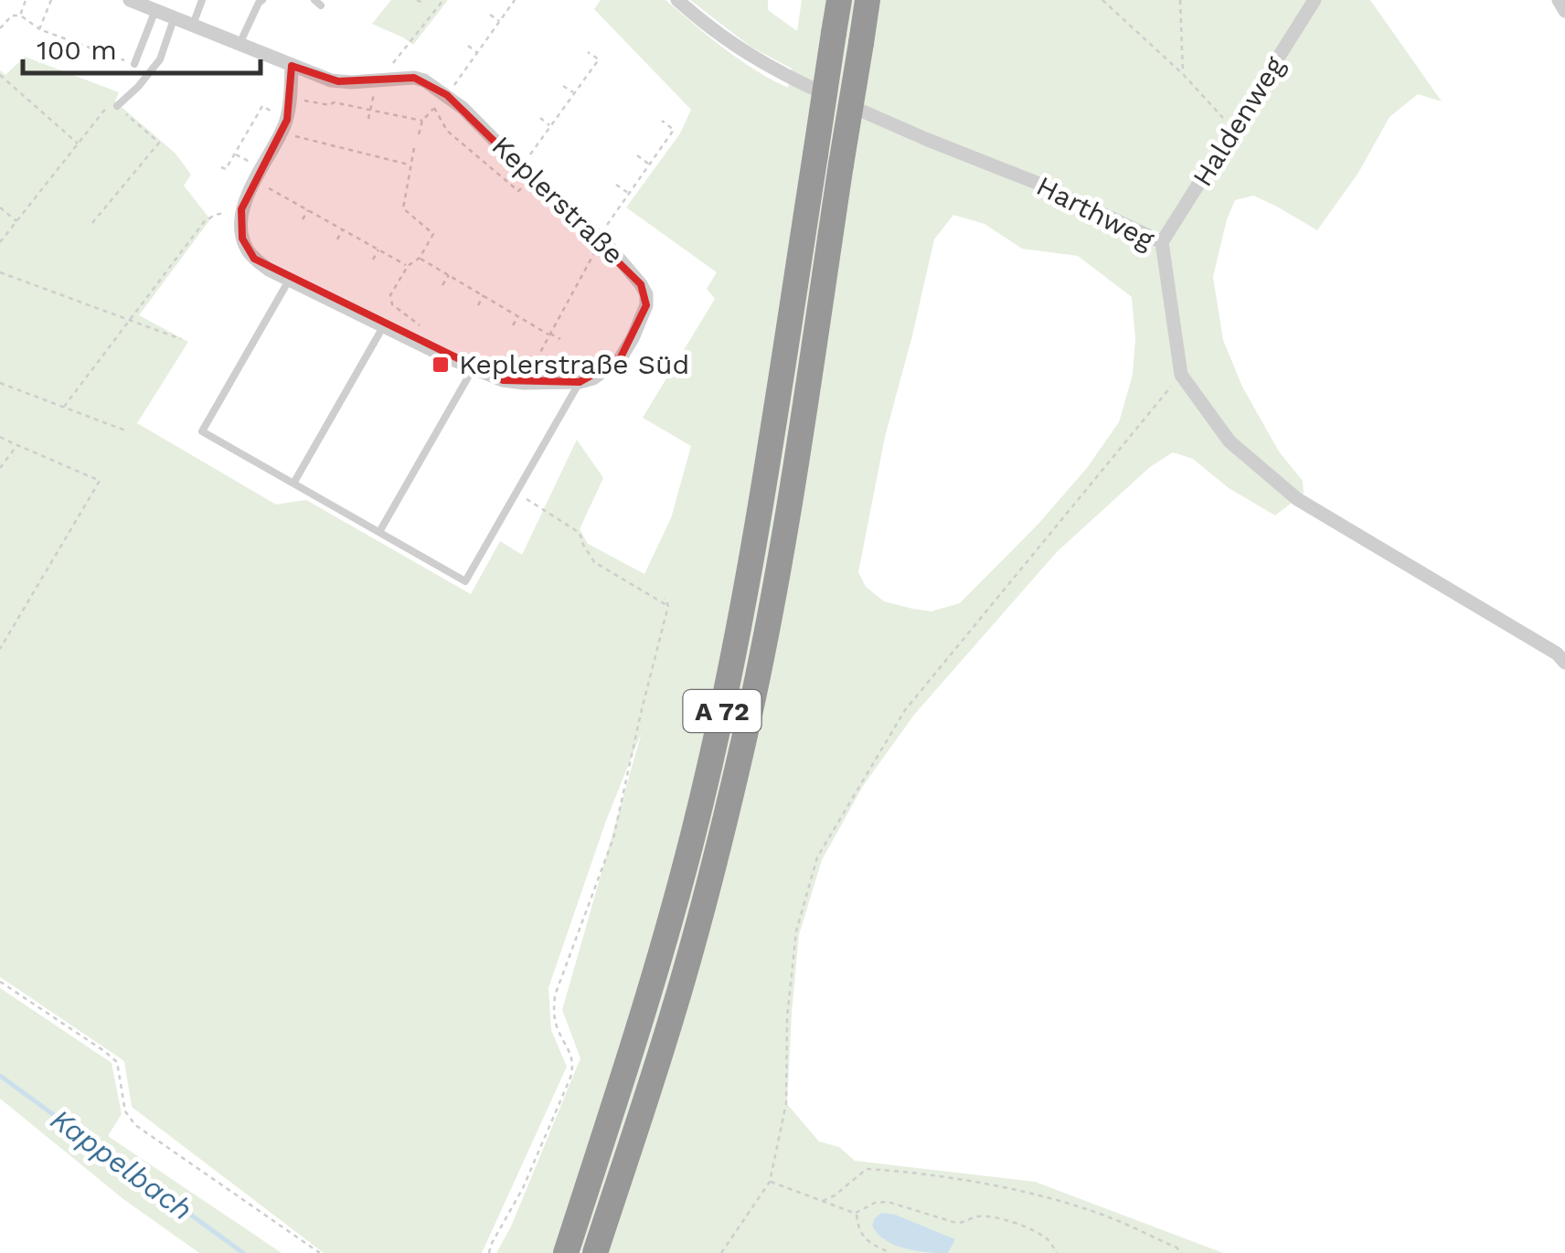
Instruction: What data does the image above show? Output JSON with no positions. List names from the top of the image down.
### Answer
{
  "streets": {
    "highway": ["A 72"],
    "street": ["Haldenweg", "Keplerstraße", "Harthweg"]
  },
  "crossings": [
    ["Haldenweg", "Harthweg"]
  ],
  "water": ["Kappelbach"],
  "places": {
    "transit": ["Keplerstraße Süd"]
  },
  "scale_bar": "100 m"
}
